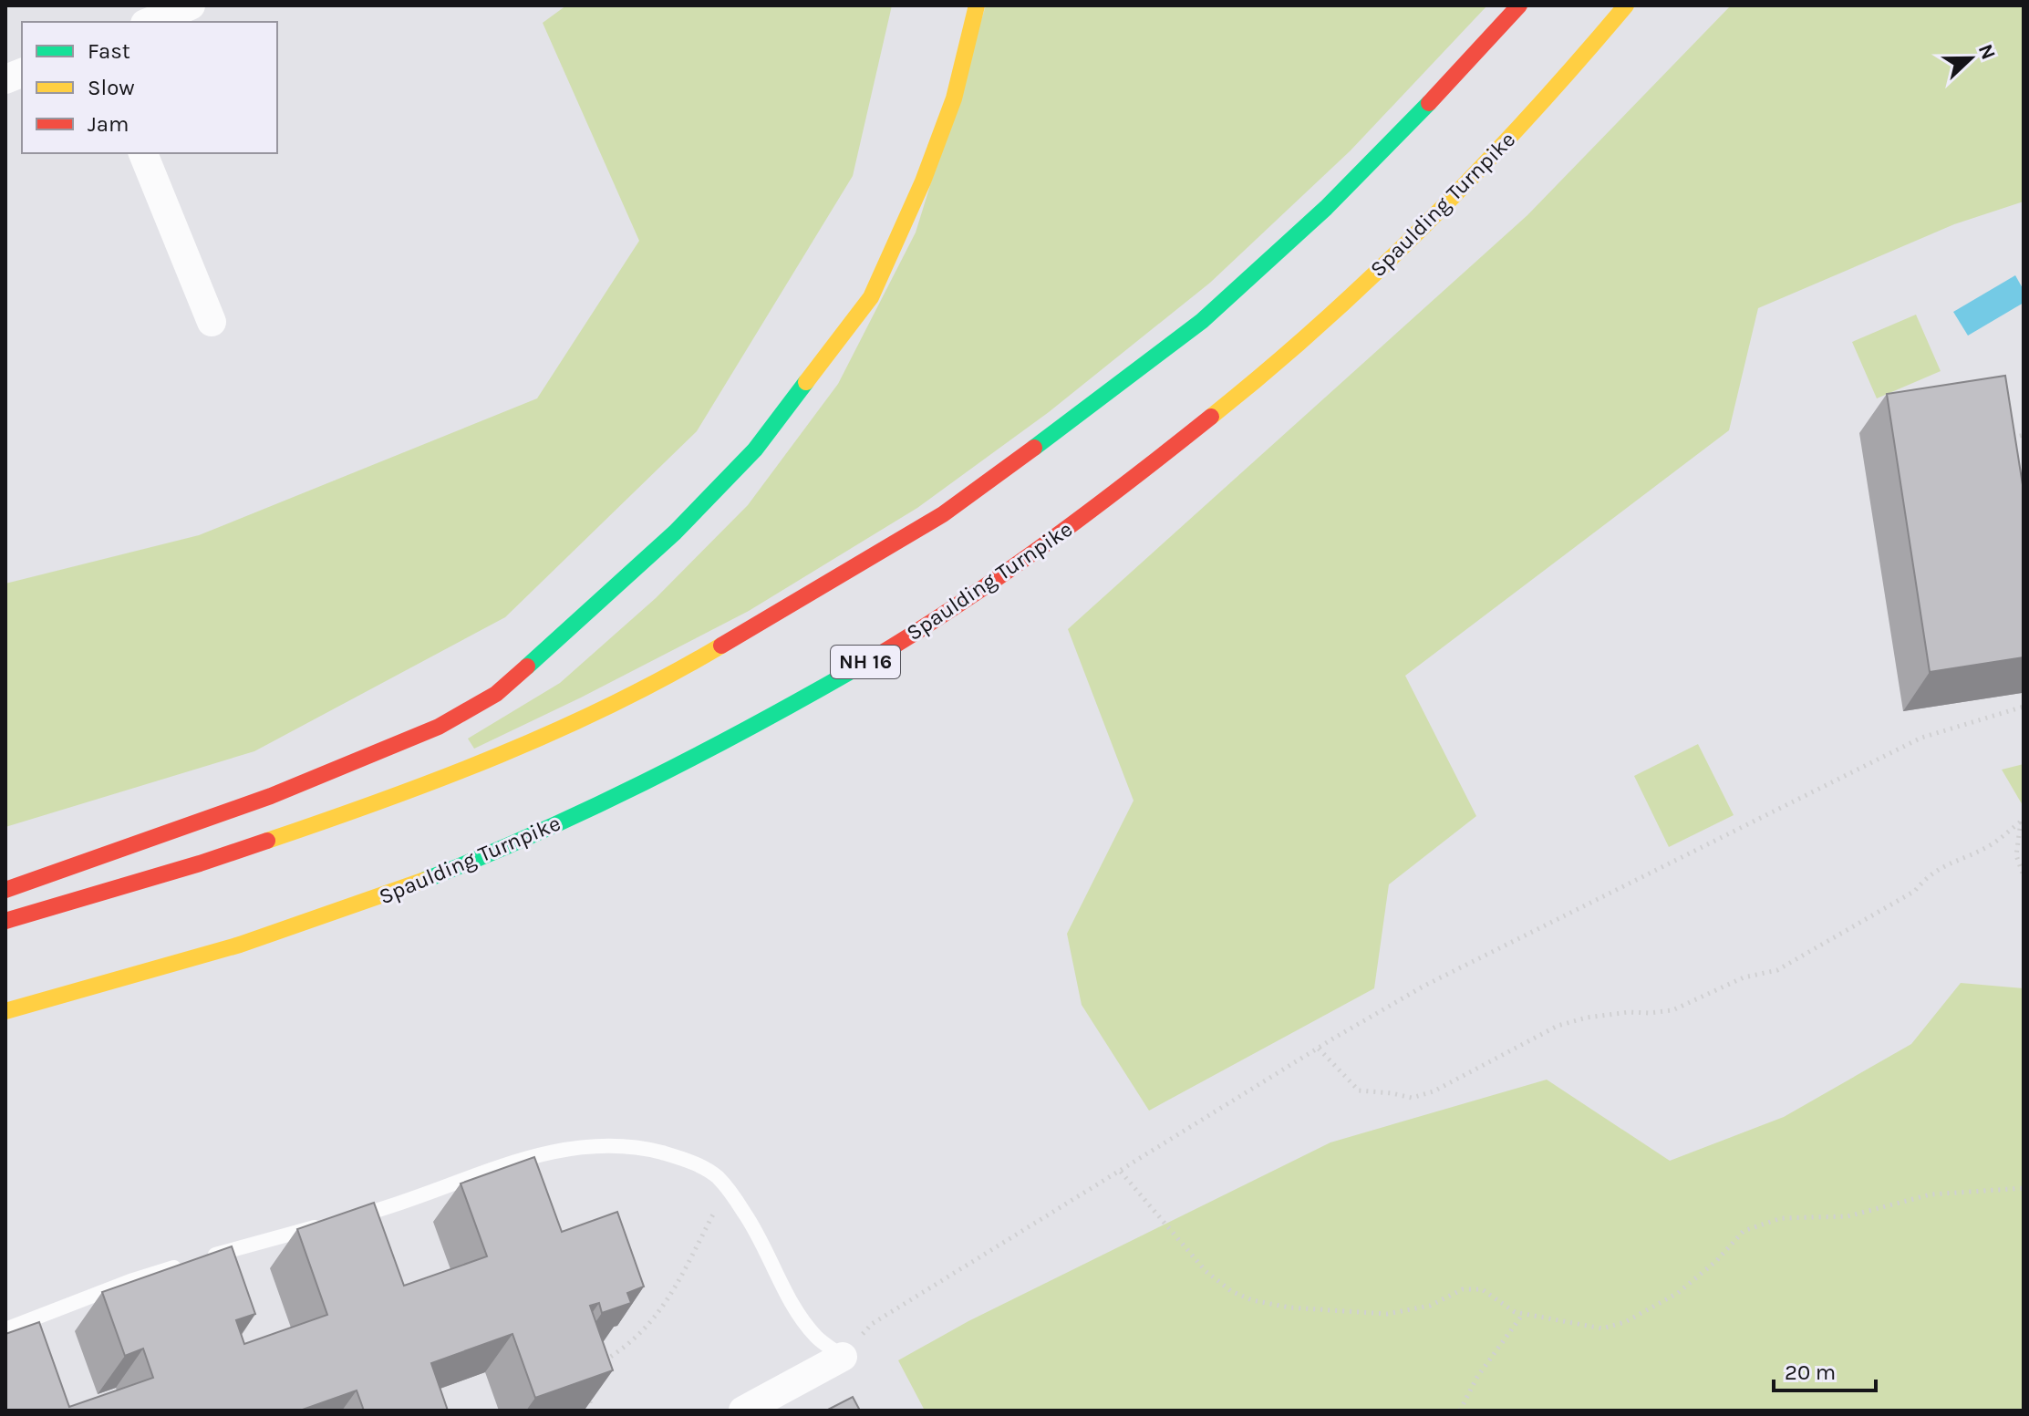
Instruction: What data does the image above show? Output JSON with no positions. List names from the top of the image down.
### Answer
{
  "streets": {
    "highway": ["Spaulding Turnpike", "NH 16"]
  },
  "legend": ["Fast", "Slow", "Jam"],
  "scale_bar": "20 m",
  "north": "right"
}
